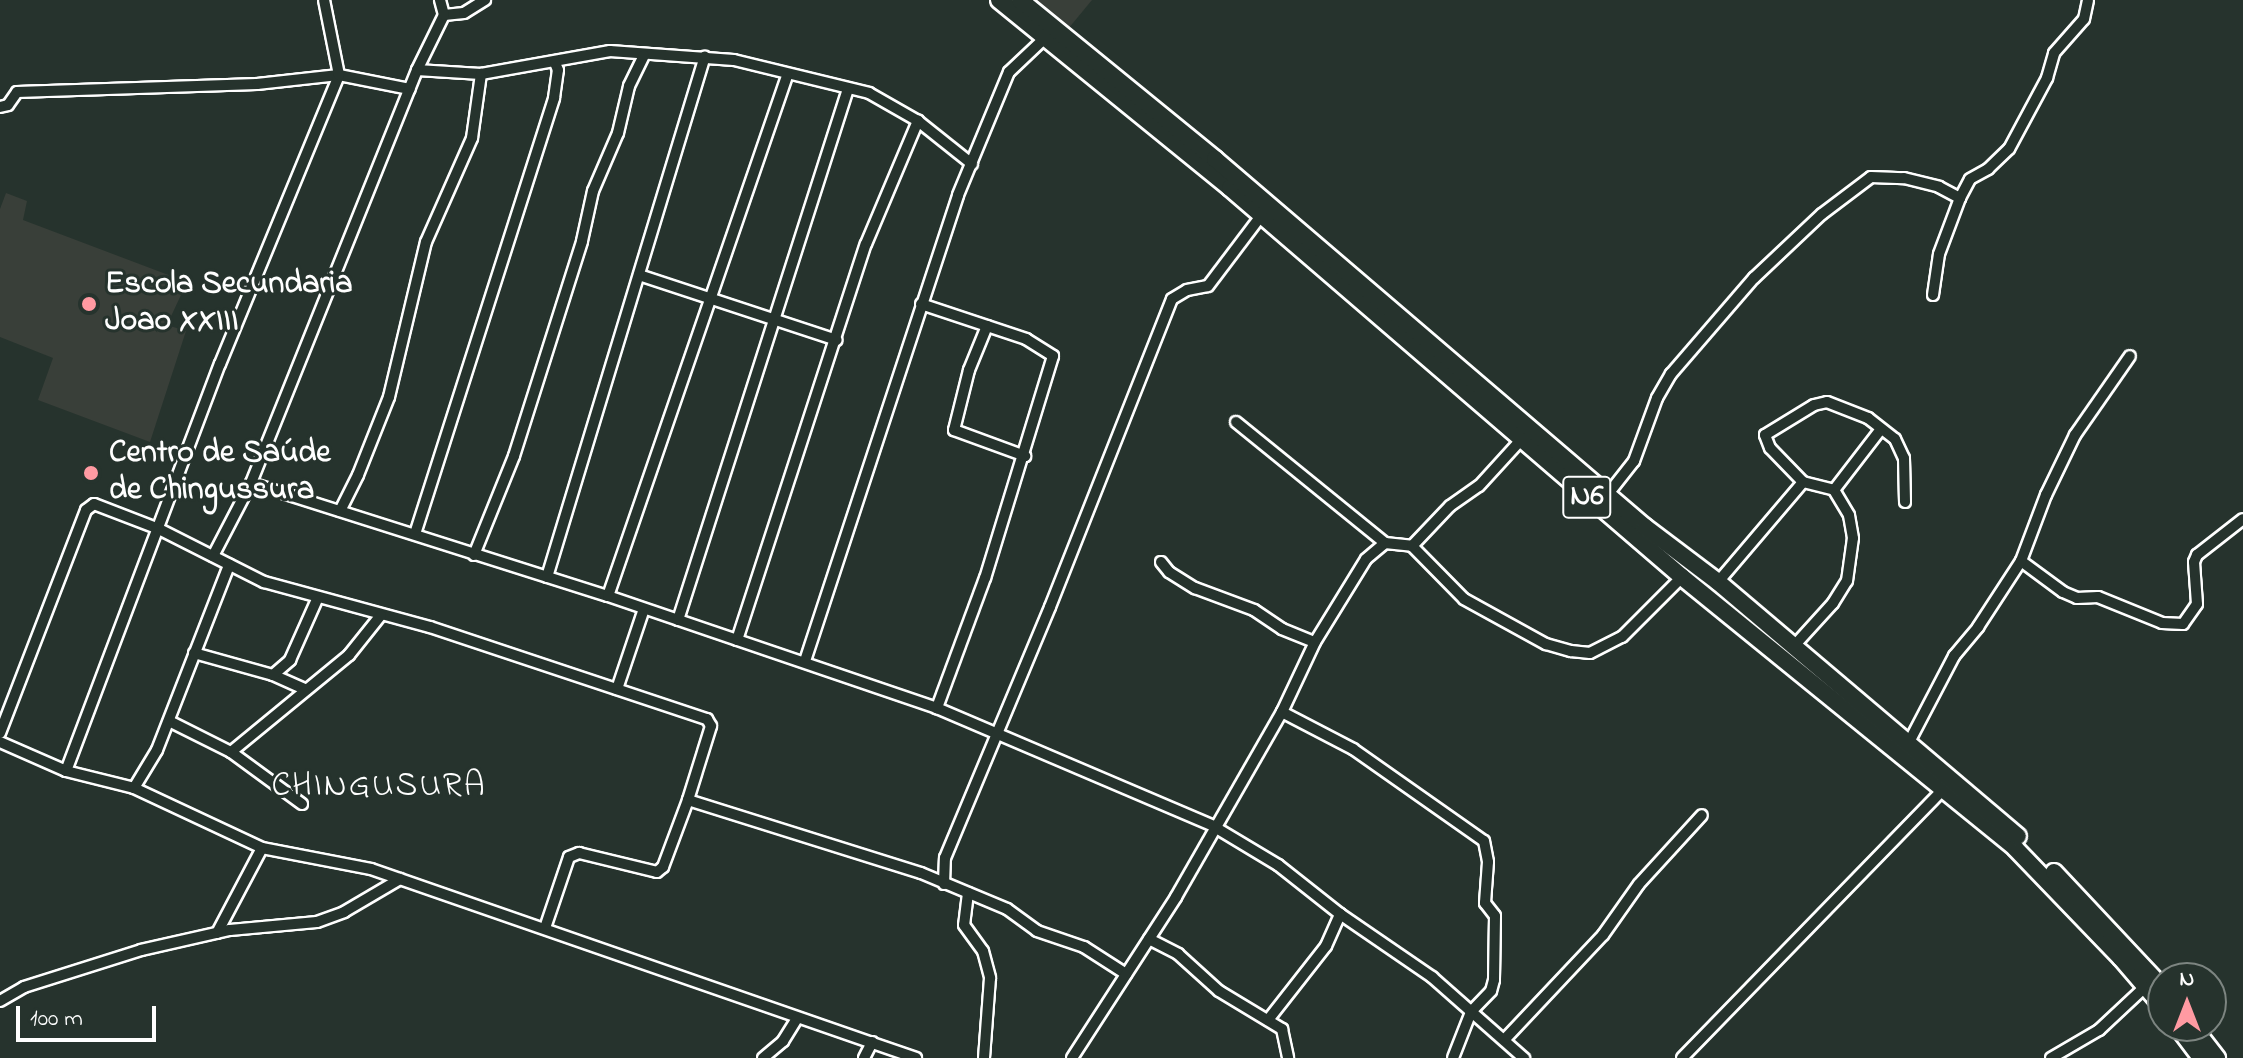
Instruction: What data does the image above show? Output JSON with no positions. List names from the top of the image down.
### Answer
{
  "streets": {
    "highway": ["N6"]
  },
  "districts": ["CHINGUSURA"],
  "places": ["Escola Secundaria Joao XXIII", "Centro de Saúde de Chingussura"],
  "scale_bar": "100 m",
  "north": "top"
}
